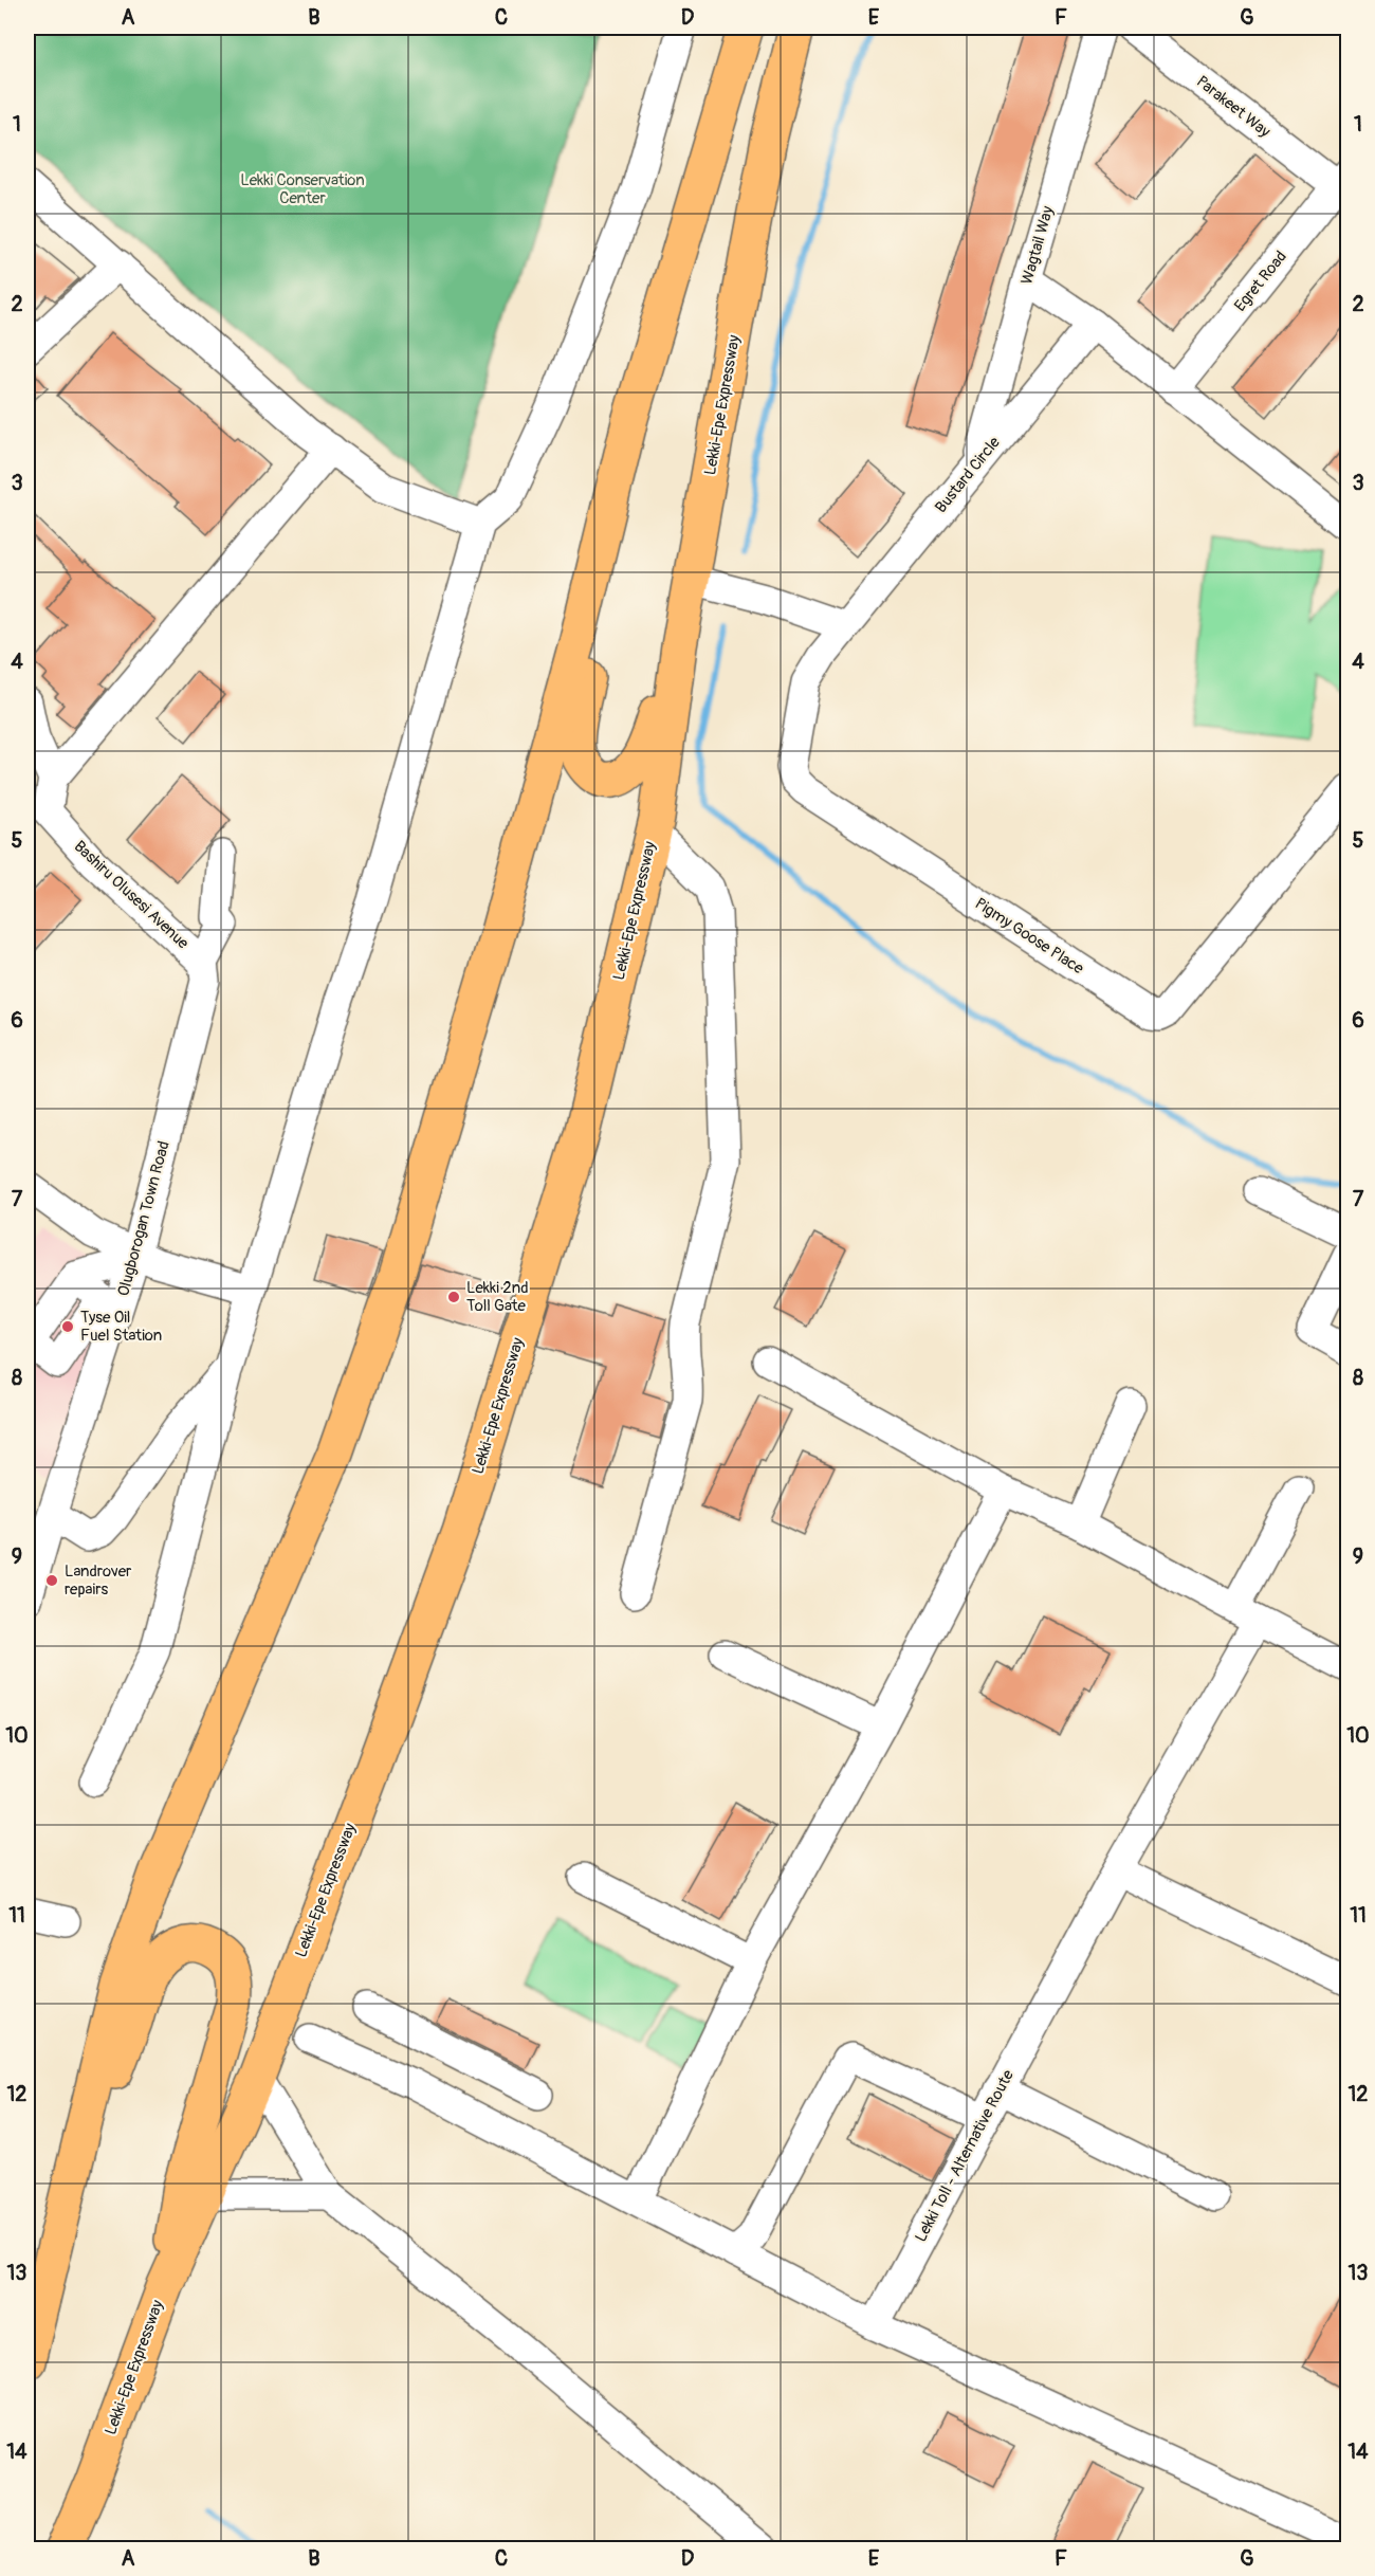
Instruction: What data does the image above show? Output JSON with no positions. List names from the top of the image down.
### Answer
{
  "streets": {
    "highway": ["Lekki-Epe Expressway"],
    "street": [
      "Parakeet Way",
      "Wagtail Way",
      "Egret Road",
      "Bustard Circle",
      "Bashiru Olusesi Avenue",
      "Pigmy Goose Place",
      "Olugborogan Town Road",
      "Lekki Toll - Alternative Route"
    ]
  },
  "crossings": [
    ["Parakeet Way", "Egret Road"],
    ["Wagtail Way", "Bustard Circle"],
    ["Bustard Circle", "Pigmy Goose Place"],
    ["Bashiru Olusesi Avenue", "Olugborogan Town Road"]
  ],
  "parks": ["Lekki Conservation Center"],
  "places": ["Lekki 2nd Toll Gate", "Tyse Oil Fuel Station", "Landrover repairs"],
  "grid": {
    "columns": [
      "A",
      "B",
      "C",
      "D",
      "E",
      "F",
      "G"
    ],
    "rows": [
      "1",
      "2",
      "3",
      "4",
      "5",
      "6",
      "7",
      "8",
      "9",
      "10",
      "11",
      "12",
      "13",
      "14"
    ]
  }
}
